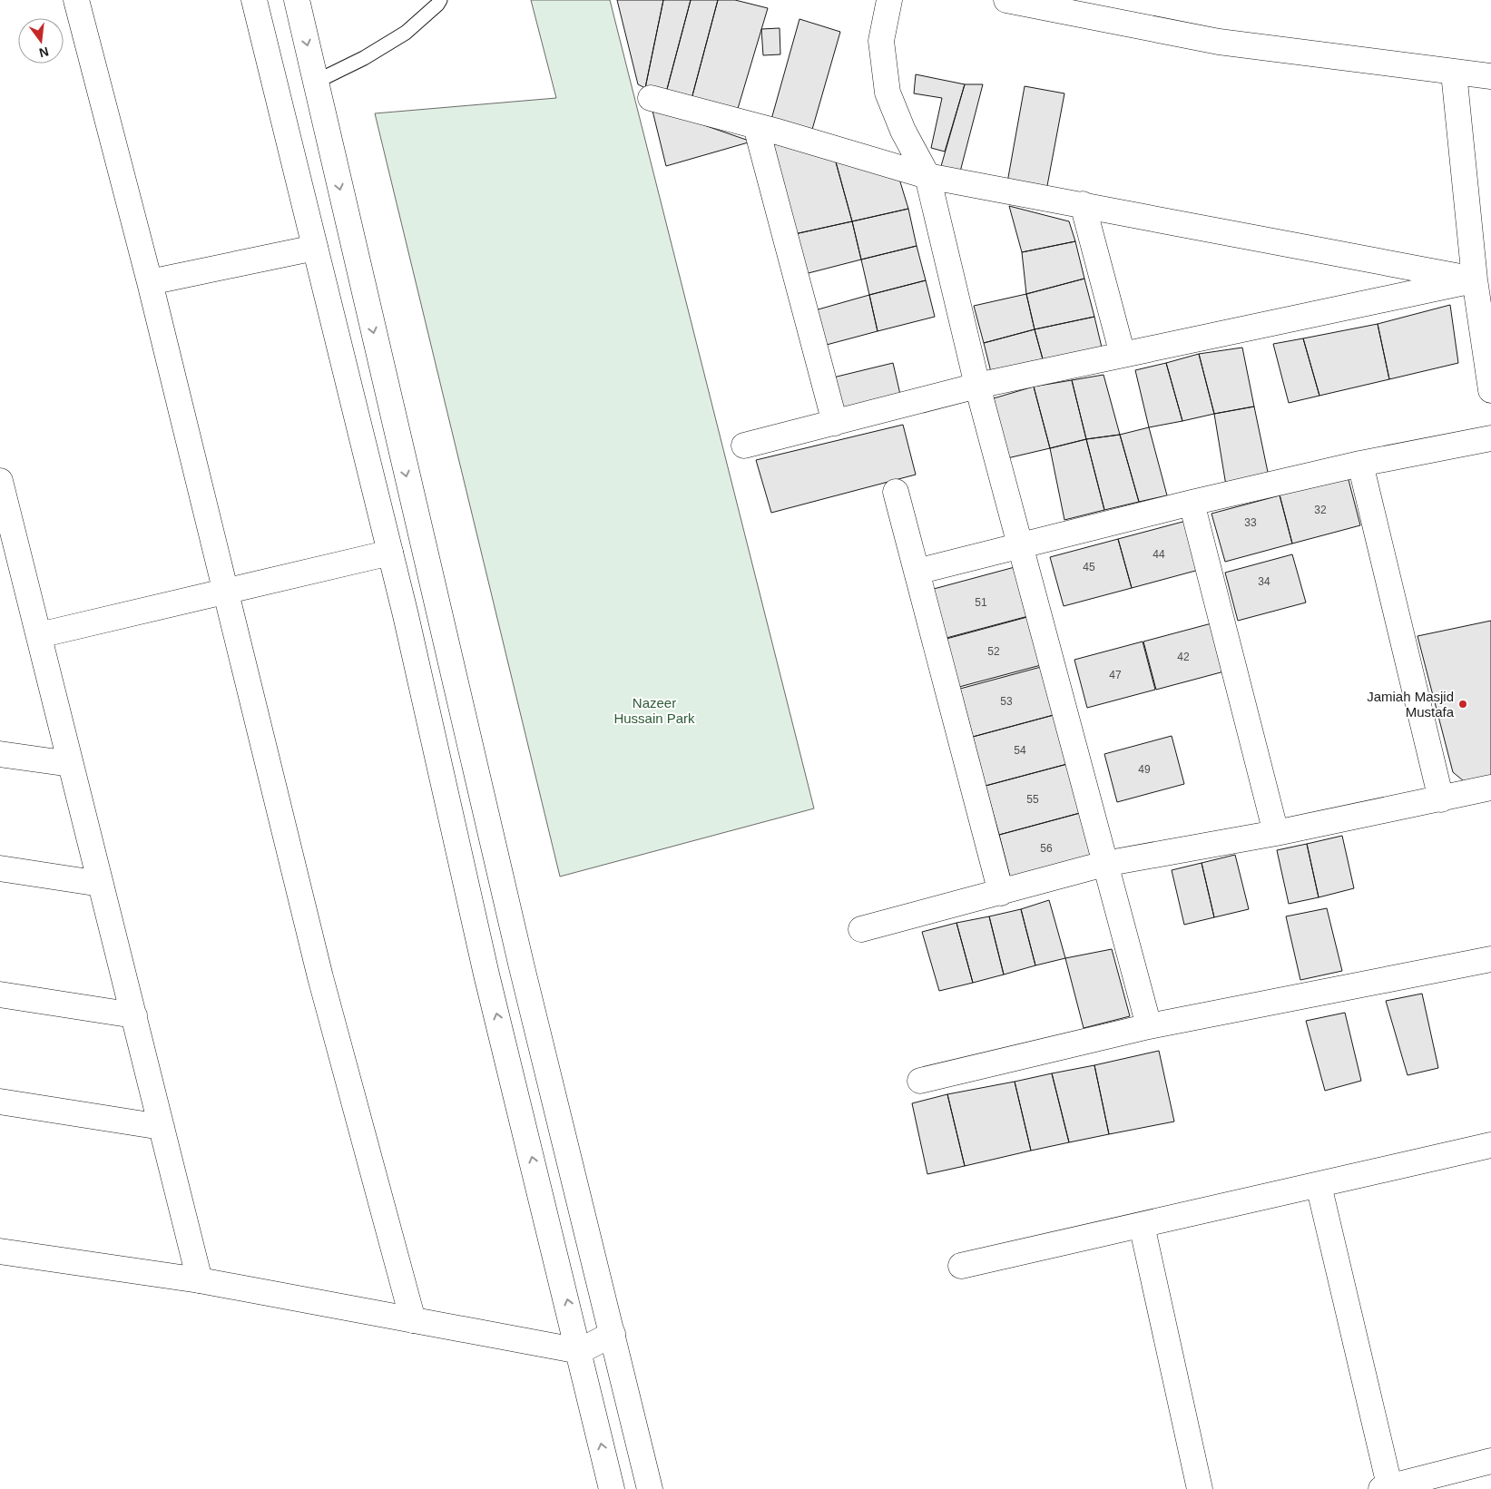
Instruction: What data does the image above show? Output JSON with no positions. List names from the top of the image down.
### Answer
{
  "parks": ["Nazeer Hussain Park"],
  "places": ["Jamiah Masjid Mustafa"],
  "house_numbers": [
    "32",
    "33",
    "44",
    "45",
    "34",
    "51",
    "52",
    "42",
    "47",
    "53",
    "54",
    "49",
    "55",
    "56"
  ],
  "north": "bottom"
}
